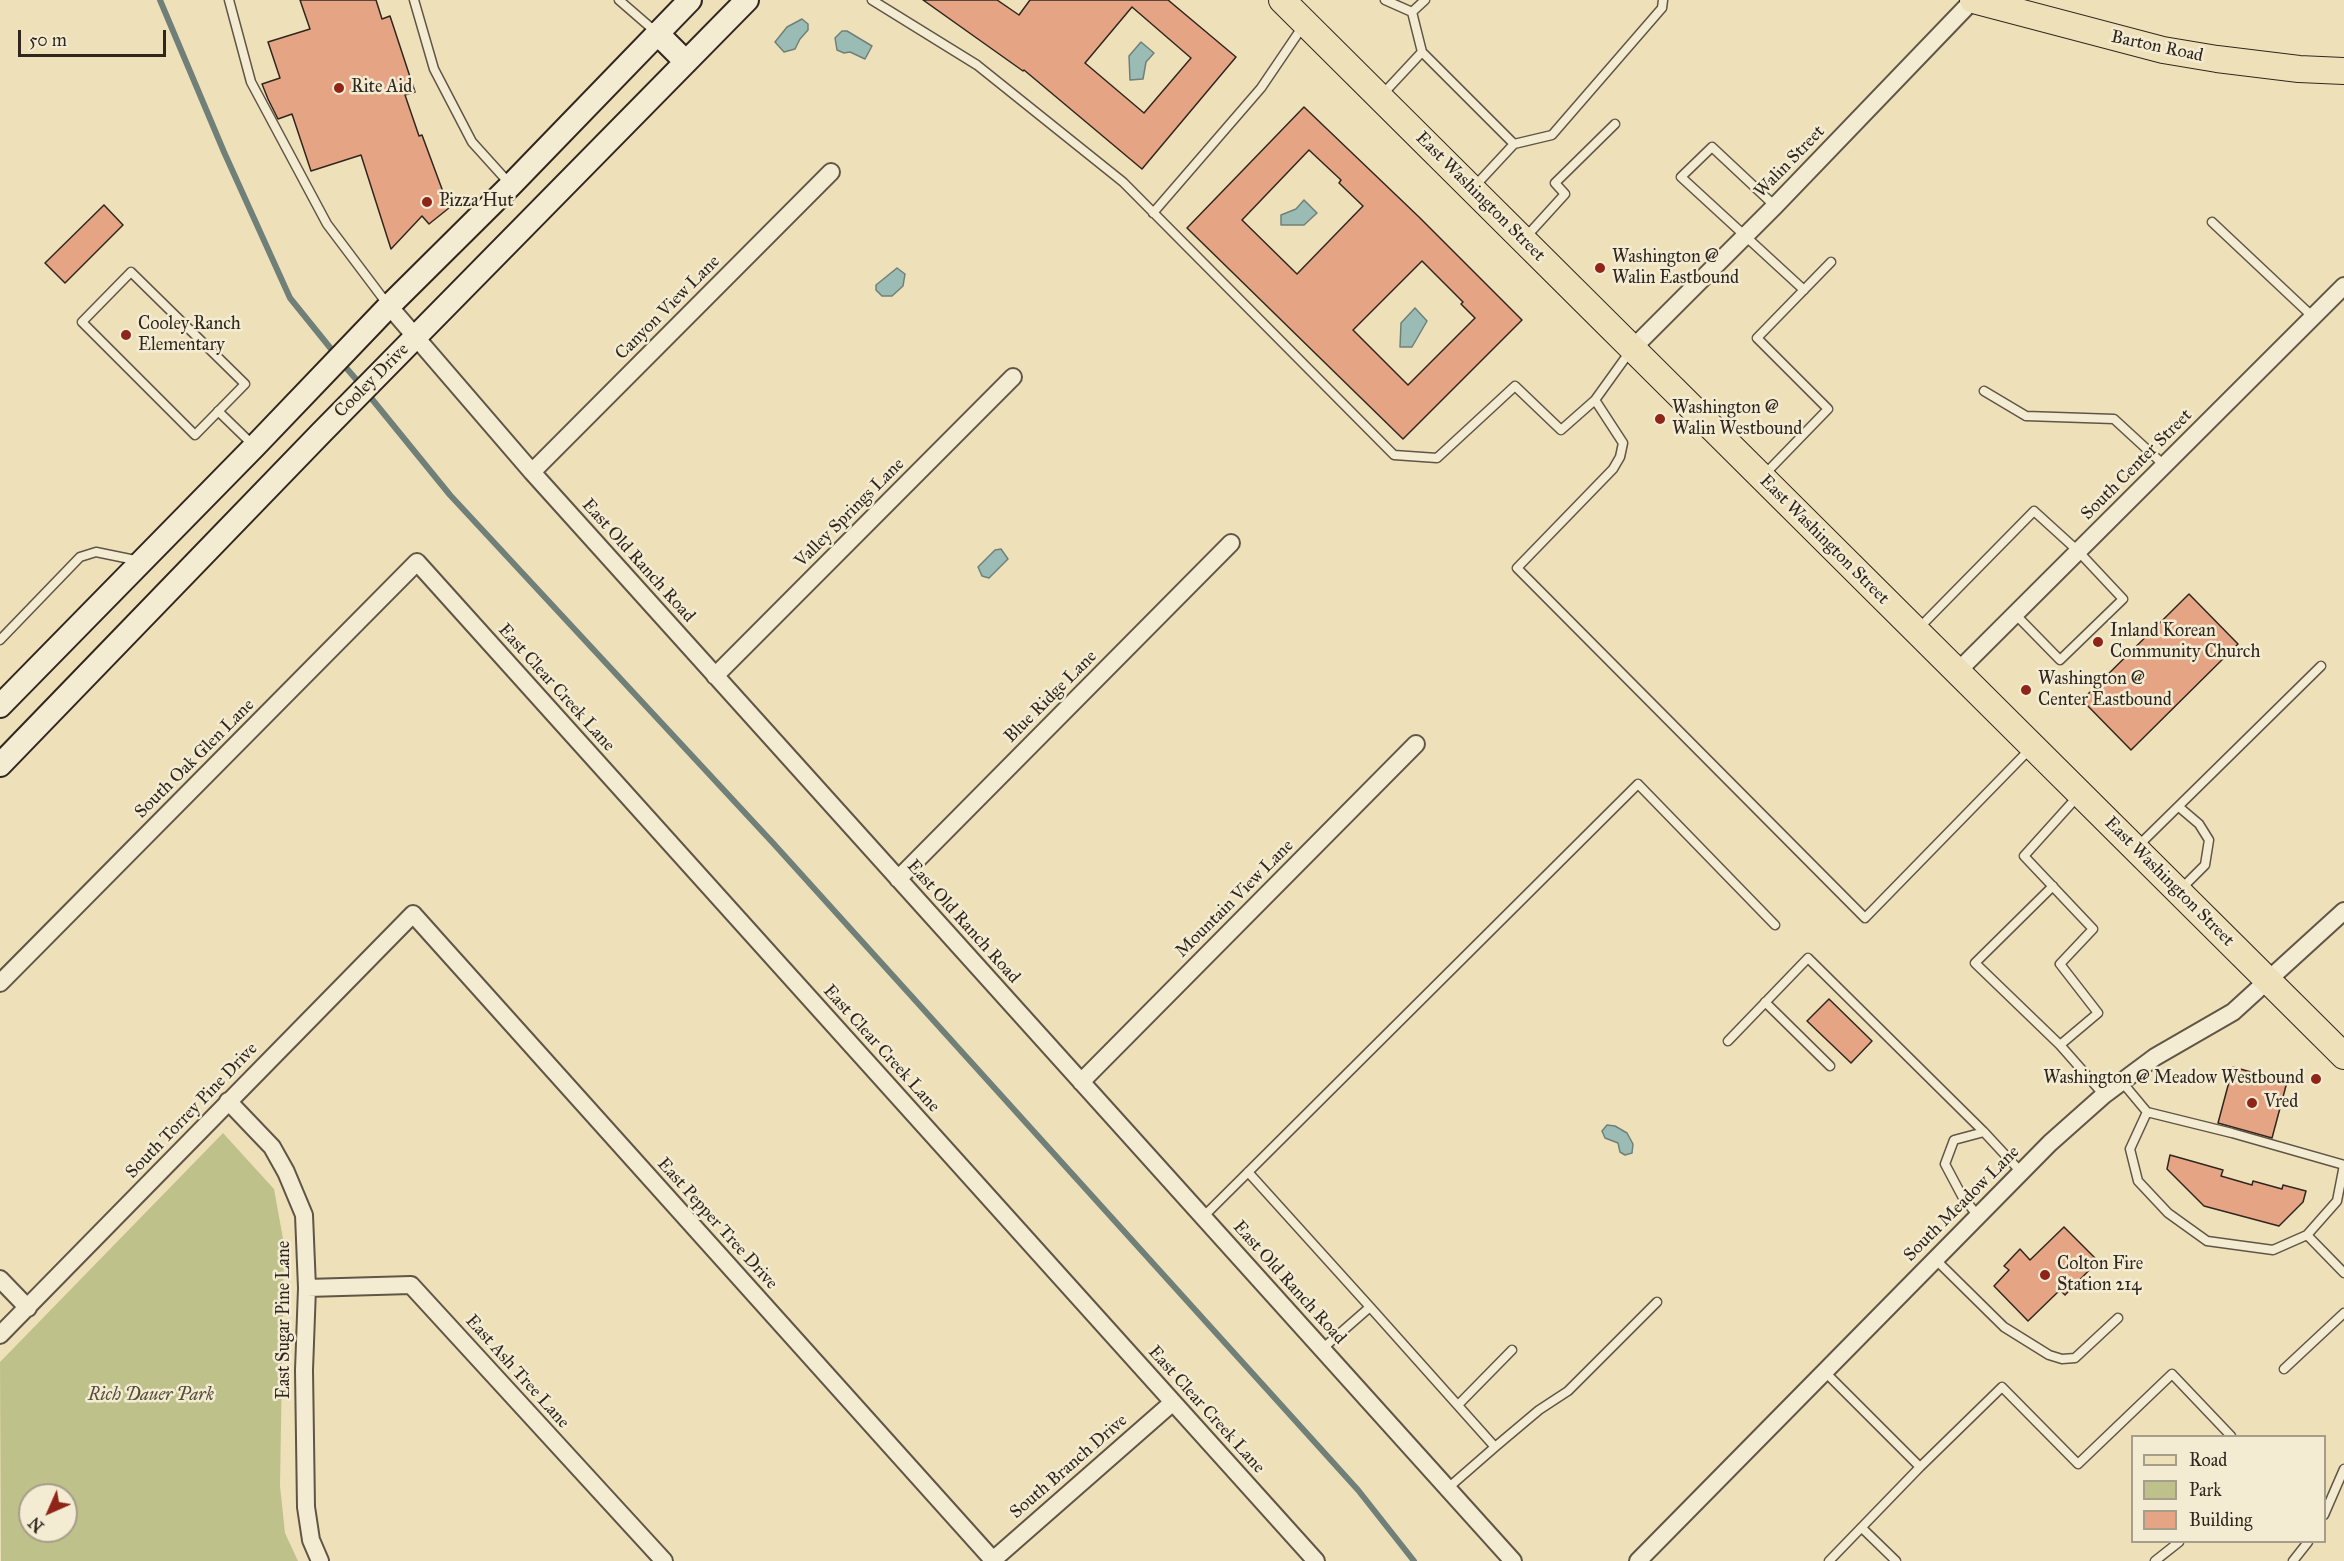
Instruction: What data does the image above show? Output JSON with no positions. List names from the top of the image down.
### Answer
{
  "streets": {
    "main road": ["Barton Road", "East Washington Street"],
    "street": [
      "Walin Street",
      "Canyon View Lane",
      "Cooley Drive",
      "South Center Street",
      "Valley Springs Lane",
      "East Old Ranch Road",
      "East Clear Creek Lane",
      "Blue Ridge Lane",
      "South Oak Glen Lane",
      "Mountain View Lane",
      "South Torrey Pine Drive",
      "South Meadow Lane",
      "East Pepper Tree Drive",
      "East Sugar Pine Lane",
      "East Ash Tree Lane",
      "South Branch Drive"
    ]
  },
  "crossings": [
    ["Barton Road", "Walin Street"],
    ["Walin Street", "East Washington Street"],
    ["East Washington Street", "South Center Street"],
    ["East Washington Street", "South Meadow Lane"],
    ["Canyon View Lane", "East Old Ranch Road"],
    ["Cooley Drive", "East Old Ranch Road"],
    ["Valley Springs Lane", "East Old Ranch Road"],
    ["East Old Ranch Road", "Blue Ridge Lane"],
    ["East Old Ranch Road", "Mountain View Lane"],
    ["East Clear Creek Lane", "South Oak Glen Lane"],
    ["East Clear Creek Lane", "South Branch Drive"],
    ["South Torrey Pine Drive", "East Pepper Tree Drive"],
    ["South Torrey Pine Drive", "East Sugar Pine Lane"],
    ["East Pepper Tree Drive", "South Branch Drive"],
    ["East Sugar Pine Lane", "East Ash Tree Lane"]
  ],
  "parks": ["Rich Dauer Park"],
  "places": [
    "Rite Aid",
    "Pizza Hut",
    "Washington @ Walin Eastbound",
    "Cooley Ranch Elementary",
    "Washington @ Walin Westbound",
    "Inland Korean Community Church",
    "Washington @ Center Eastbound",
    "Washington @ Meadow Westbound",
    "Vred",
    "Colton Fire Station 214"
  ],
  "legend": ["Road", "Park", "Building"],
  "scale_bar": "50 m",
  "north": "bottom left"
}
